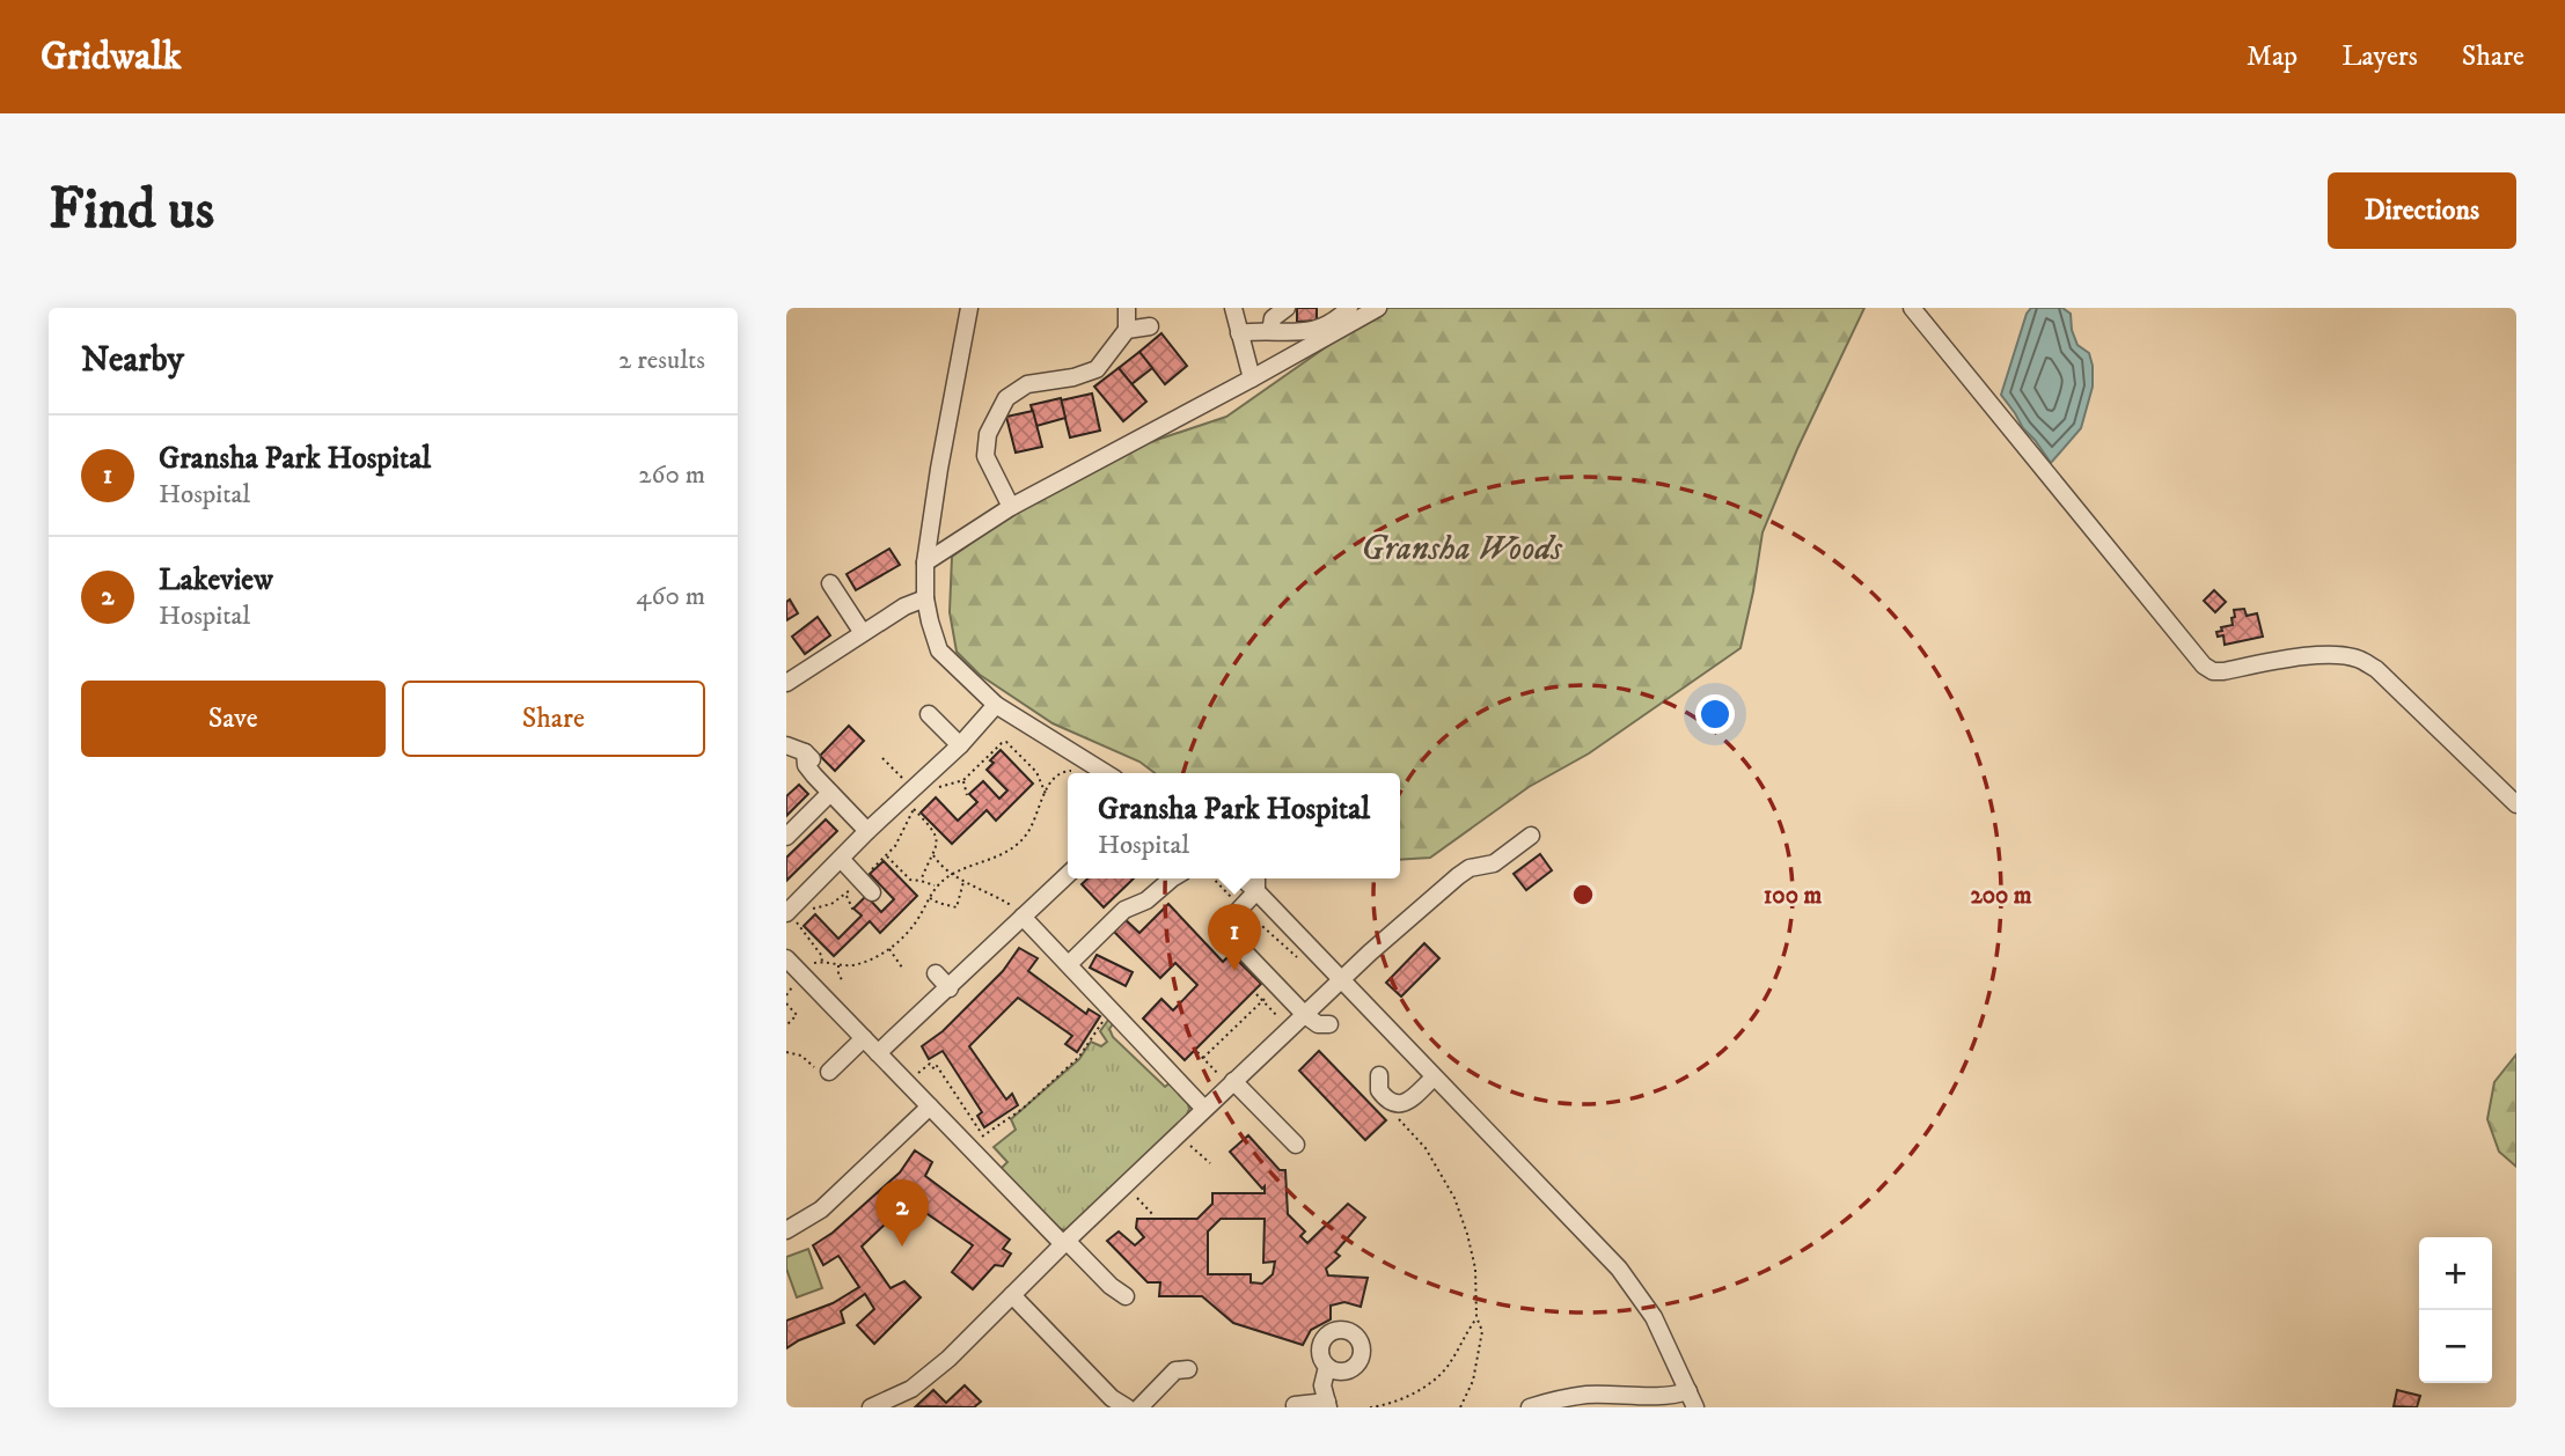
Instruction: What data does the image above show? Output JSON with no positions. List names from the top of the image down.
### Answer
{
  "parks": ["Gransha Woods"],
  "page": {
    "header": "Gridwalk",
    "nav": ["Map", "Layers", "Share"],
    "buttons": [
      "Directions",
      ["Save", "Share"]
    ],
    "title": "Find us",
    "heading": ["Nearby", "2 results"],
    "list": [
      {
        "mark": "1",
        "name": "Gransha Park Hospital",
        "note": "Hospital",
        "value": "260 m"
      },
      {
        "mark": "2",
        "name": "Lakeview",
        "note": "Hospital",
        "value": "460 m"
      }
    ],
    "popup": ["Gransha Park Hospital", "Hospital"],
    "pins": ["1", "2"],
    "map_buttons": ["+", "−"]
  },
  "rings": ["100 m", "200 m"]
}
